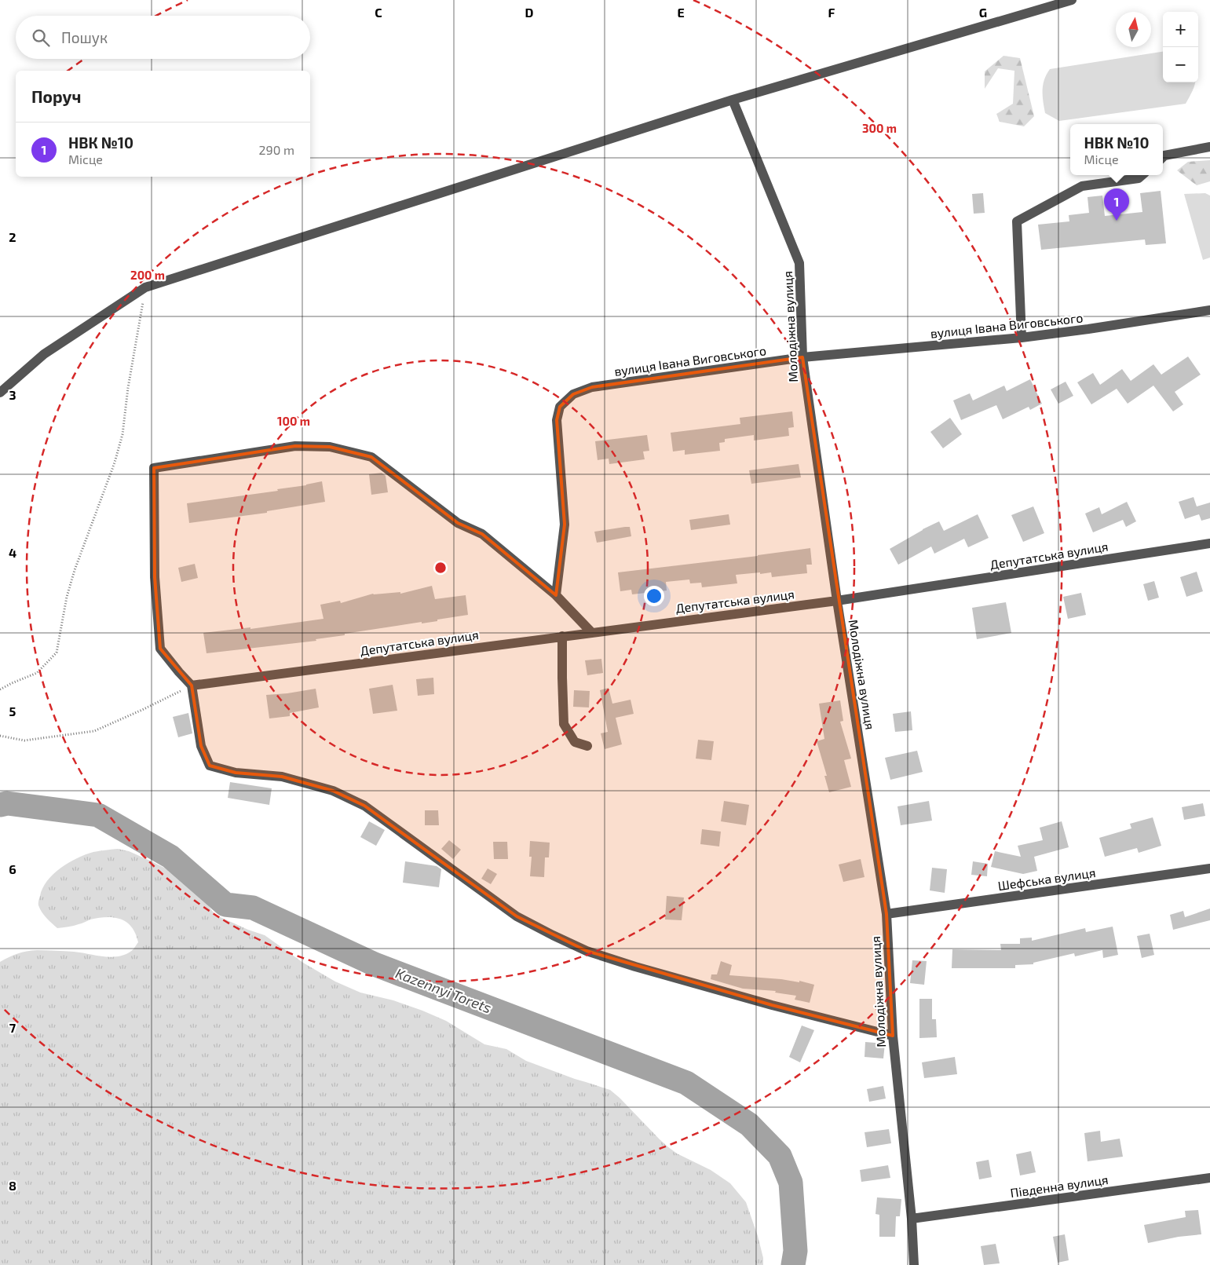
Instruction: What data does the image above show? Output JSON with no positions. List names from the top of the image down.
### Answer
{
  "streets": {
    "street": [
      "вулиця Івана Виговського",
      "Молодіжна вулиця",
      "Депутатська вулиця",
      "Шефська вулиця",
      "Південна вулиця"
    ]
  },
  "crossings": [
    ["вулиця Івана Виговського", "Молодіжна вулиця"],
    ["Молодіжна вулиця", "Депутатська вулиця"],
    ["Молодіжна вулиця", "Шефська вулиця"],
    ["Молодіжна вулиця", "Південна вулиця"]
  ],
  "water": ["Kazennyi Torets"],
  "north": "top",
  "page": {
    "map_buttons": ["+", "−"],
    "search": "Пошук",
    "heading": "Поруч",
    "list": [
      {
        "mark": "1",
        "name": "НВК №10",
        "note": "Місце",
        "value": "290 m"
      }
    ],
    "popup": ["НВК №10", "Місце"],
    "pins": "1"
  },
  "grid": {
    "columns": [
      "C",
      "D",
      "E",
      "F",
      "G"
    ],
    "rows": [
      "2",
      "3",
      "4",
      "5",
      "6",
      "7",
      "8"
    ]
  },
  "rings": ["300 m", "200 m", "100 m"]
}
